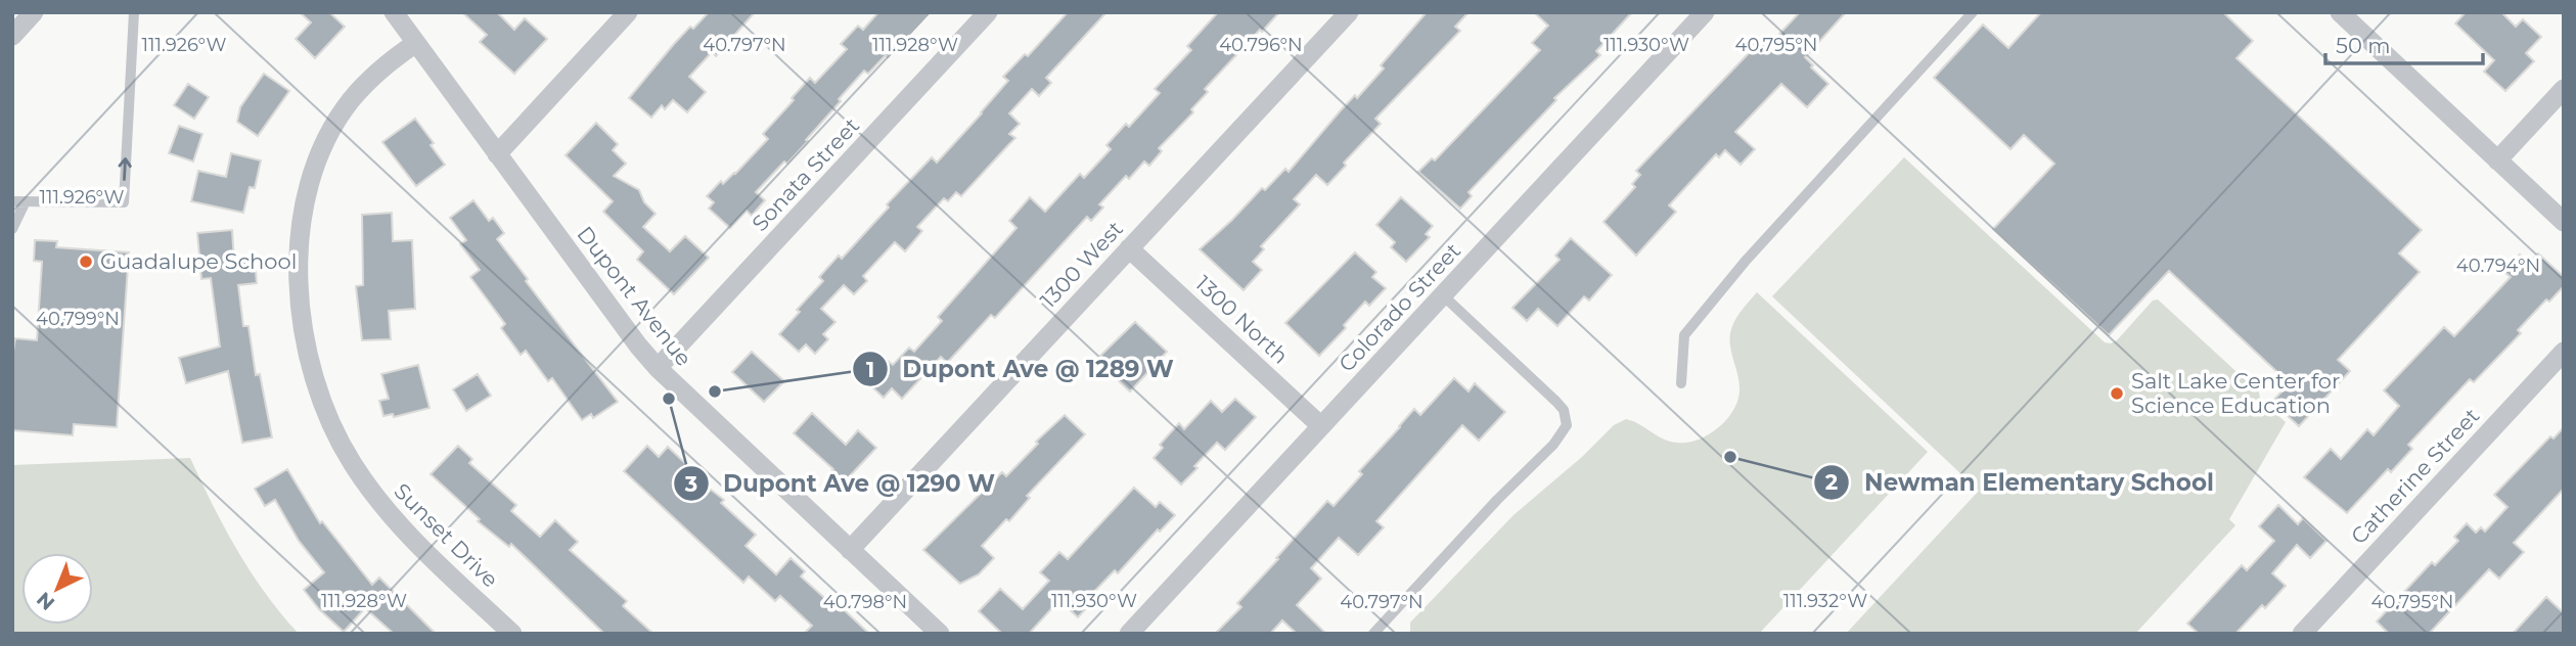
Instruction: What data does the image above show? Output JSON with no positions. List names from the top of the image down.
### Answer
{
  "streets": {
    "street": [
      "Sonata Street",
      "1300 West",
      "Dupont Avenue",
      "Colorado Street",
      "1300 North",
      "Catherine Street",
      "Sunset Drive"
    ]
  },
  "crossings": [
    ["Sonata Street", "Dupont Avenue"],
    ["1300 West", "Dupont Avenue"],
    ["1300 West", "1300 North"],
    ["Dupont Avenue", "Sunset Drive"],
    ["Colorado Street", "1300 North"]
  ],
  "places": [
    "Guadalupe School",
    "Dupont Ave @ 1289 W",
    "Salt Lake Center for Science Education",
    "Dupont Ave @ 1290 W",
    "Newman Elementary School"
  ],
  "scale_bar": "50 m",
  "north": "bottom left",
  "coordinates": [
    "40.797°N",
    "40.796°N",
    "40.795°N",
    "111.926°W",
    "111.928°W",
    "111.930°W",
    "40.794°N",
    "40.799°N",
    "111.932°W",
    "40.798°N"
  ]
}
